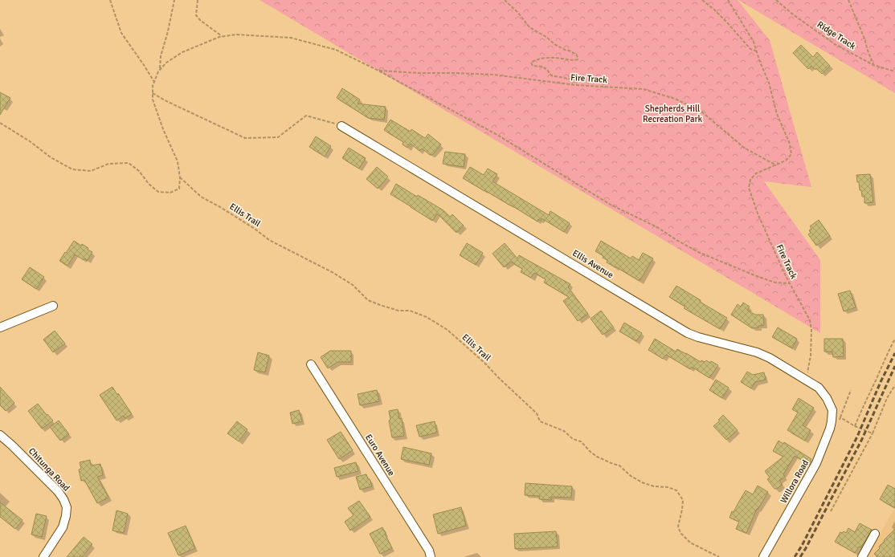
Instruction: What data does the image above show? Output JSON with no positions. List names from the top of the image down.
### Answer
{
  "streets": {
    "street": [
      "Ellis Avenue",
      "Euro Avenue",
      "Chitunga Road",
      "Willora Road"
    ],
    "path": ["Ridge Track", "Fire Track", "Ellis Trail"]
  },
  "crossings": [
    ["Fire Track", "Ellis Avenue"],
    ["Ellis Avenue", "Willora Road"]
  ],
  "parks": ["Shepherds Hill Recreation Park"]
}
